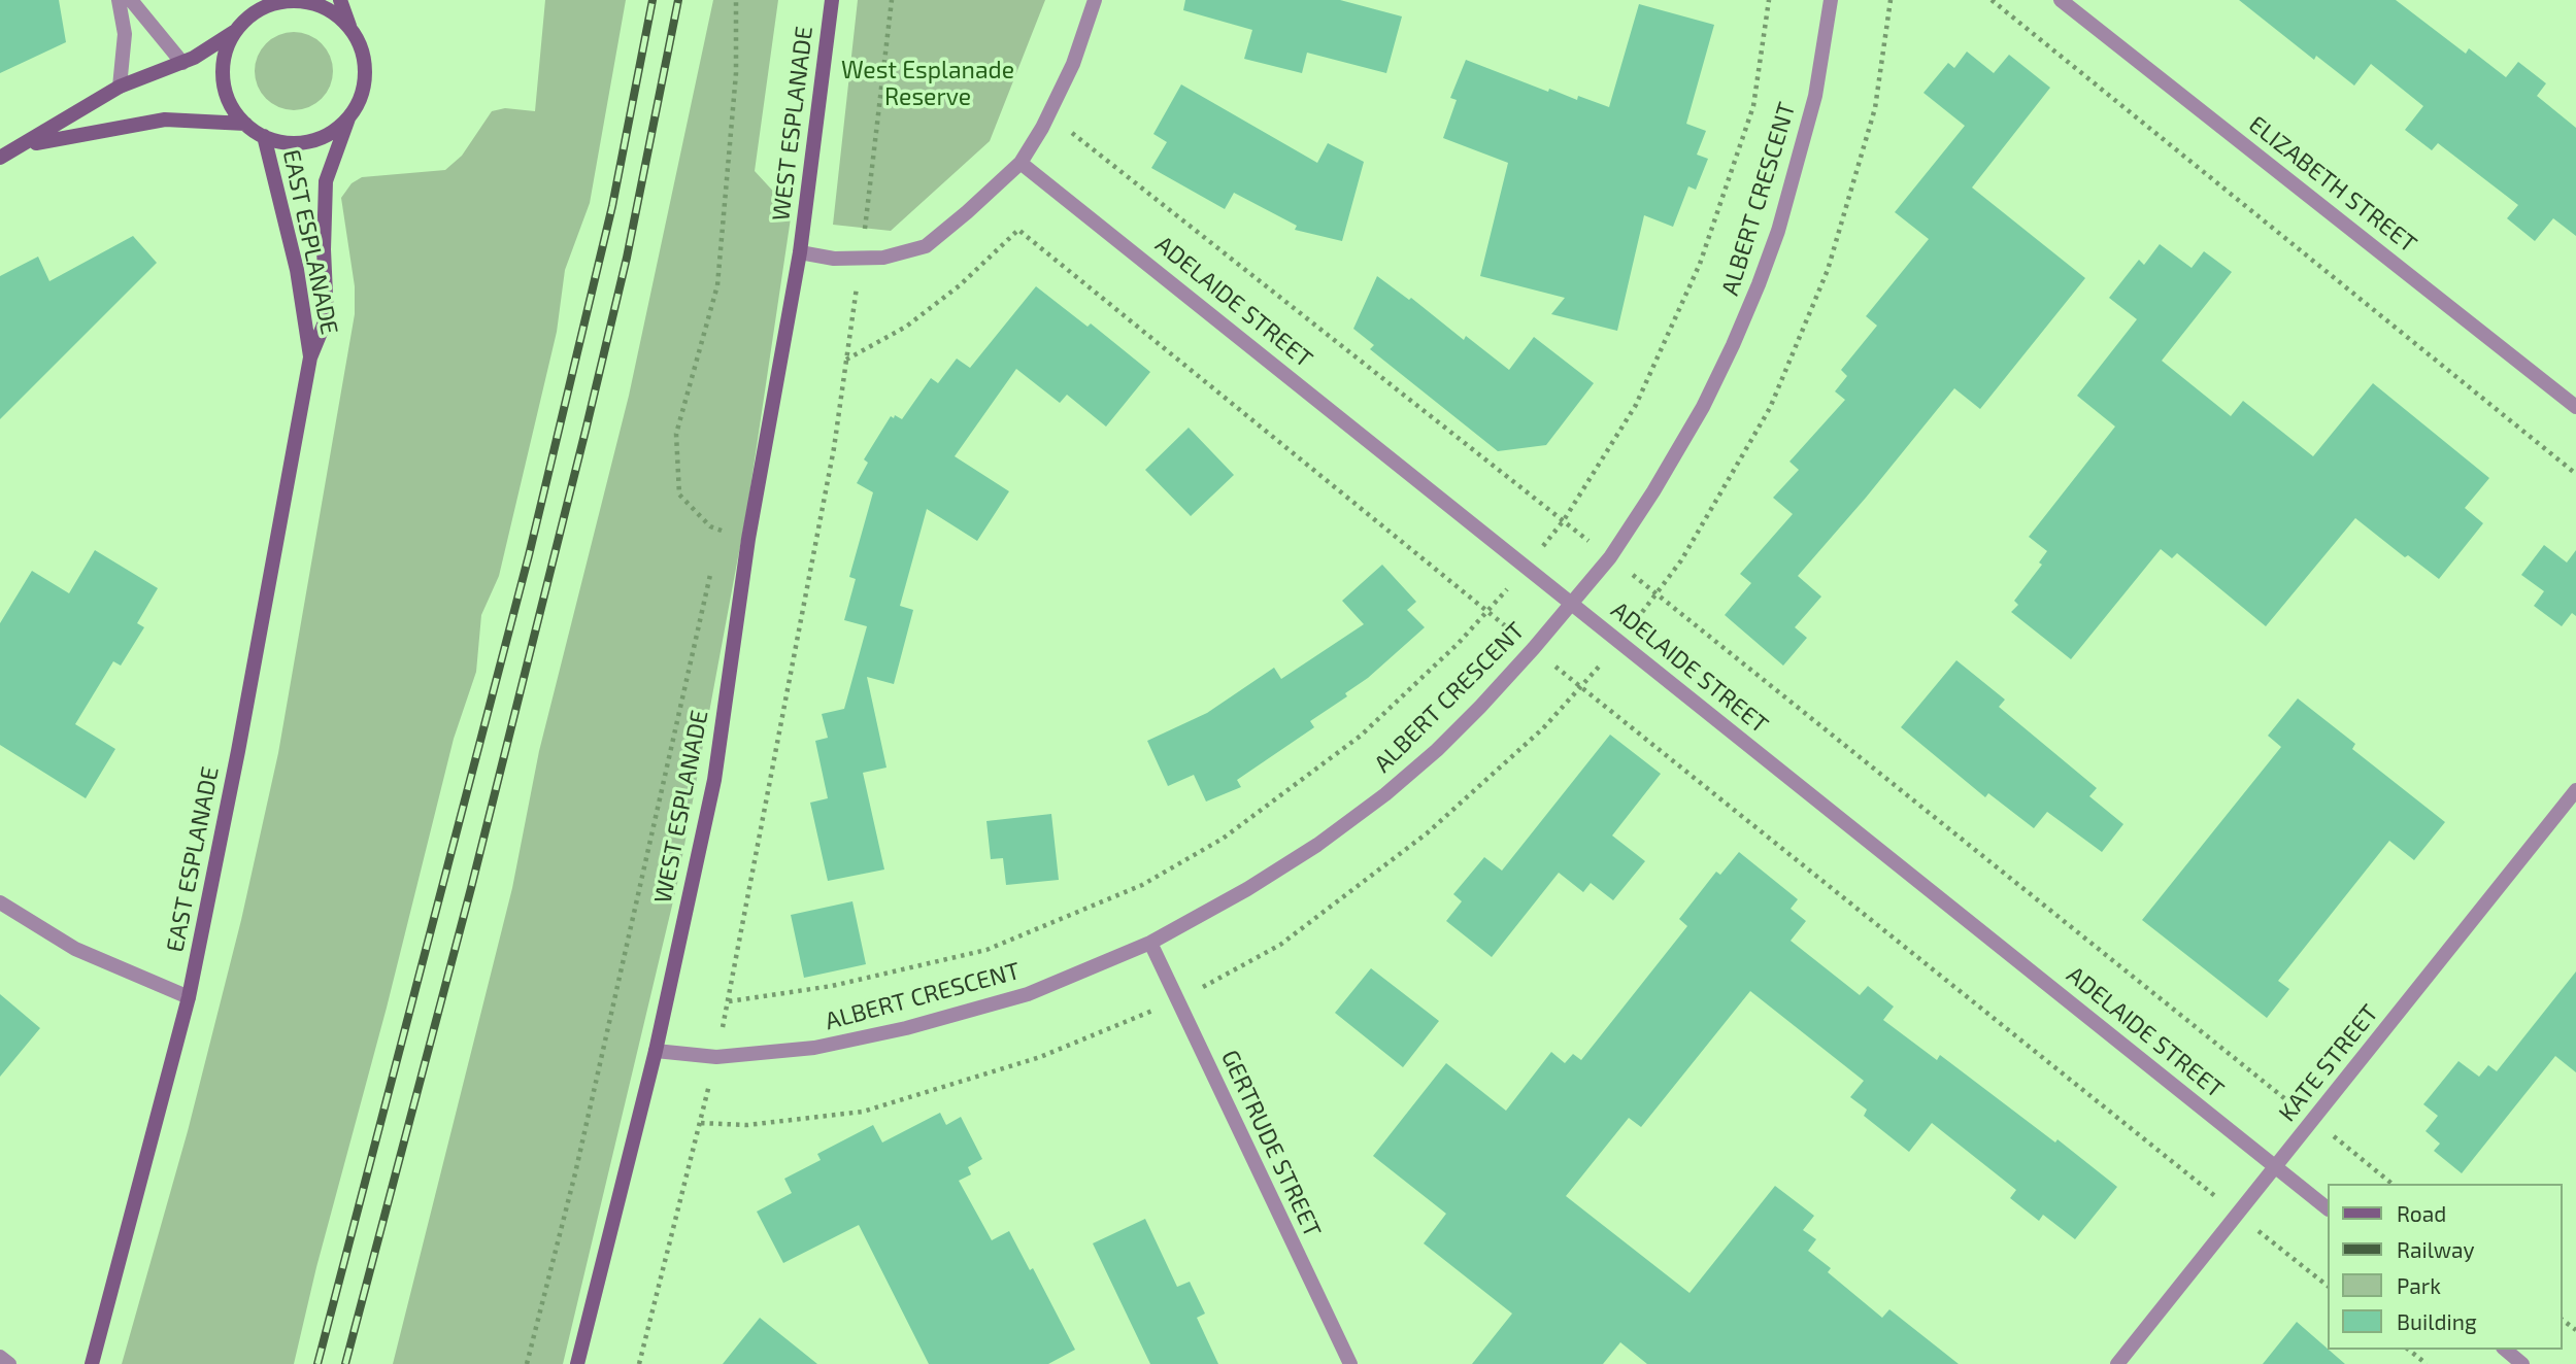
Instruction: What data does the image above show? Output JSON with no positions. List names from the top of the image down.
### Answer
{
  "streets": {
    "street": [
      "WEST ESPLANADE",
      "ELIZABETH STREET",
      "ALBERT CRESCENT",
      "EAST ESPLANADE",
      "ADELAIDE STREET",
      "KATE STREET",
      "GERTRUDE STREET"
    ]
  },
  "crossings": [
    ["WEST ESPLANADE", "ALBERT CRESCENT"],
    ["WEST ESPLANADE", "ADELAIDE STREET"],
    ["ALBERT CRESCENT", "ADELAIDE STREET"],
    ["ALBERT CRESCENT", "GERTRUDE STREET"],
    ["ADELAIDE STREET", "KATE STREET"]
  ],
  "parks": ["West Esplanade Reserve"],
  "legend": [
    "Road",
    "Railway",
    "Park",
    "Building"
  ]
}
